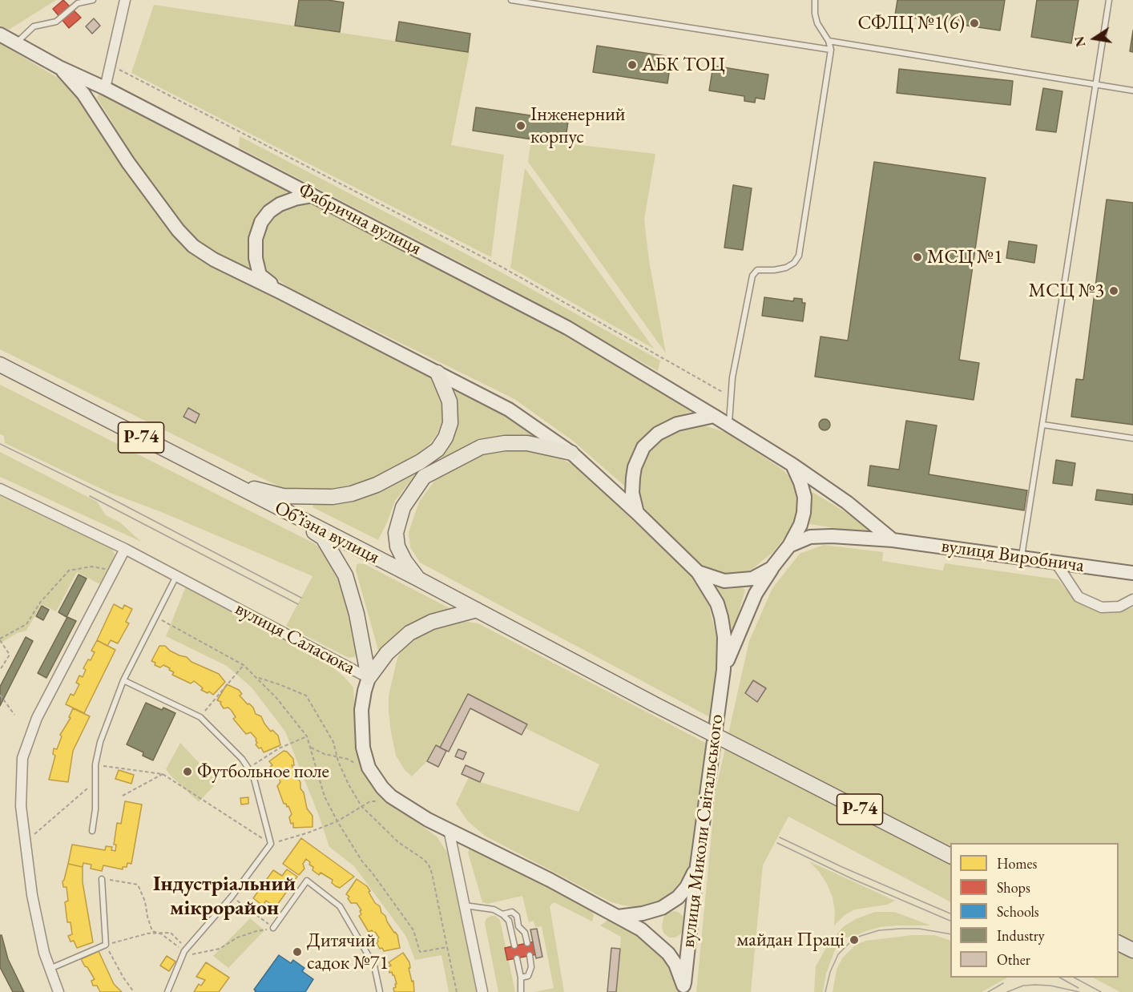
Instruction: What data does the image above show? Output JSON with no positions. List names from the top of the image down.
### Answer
{
  "streets": {
    "main road": [
      "Фабрична вулиця",
      "Р-74",
      "Обʼїзна вулиця",
      "вулиця Виробнича",
      "вулиця Саласюка",
      "вулиця Миколи Світальського"
    ]
  },
  "crossings": [
    ["Фабрична вулиця", "вулиця Виробнича"],
    ["вулиця Саласюка", "вулиця Миколи Світальського"]
  ],
  "districts": ["Індустріальний мікрорайон"],
  "places": [
    "СФЛЦ №1(6)",
    "АБК ТОЦ",
    "Інженерний корпус",
    "МСЦ №1",
    "МСЦ №3",
    "Футбольное поле",
    "майдан Праці",
    "Дитячий садок №71"
  ],
  "legend": [
    "Homes",
    "Shops",
    "Schools",
    "Industry",
    "Other"
  ],
  "north": "left"
}
